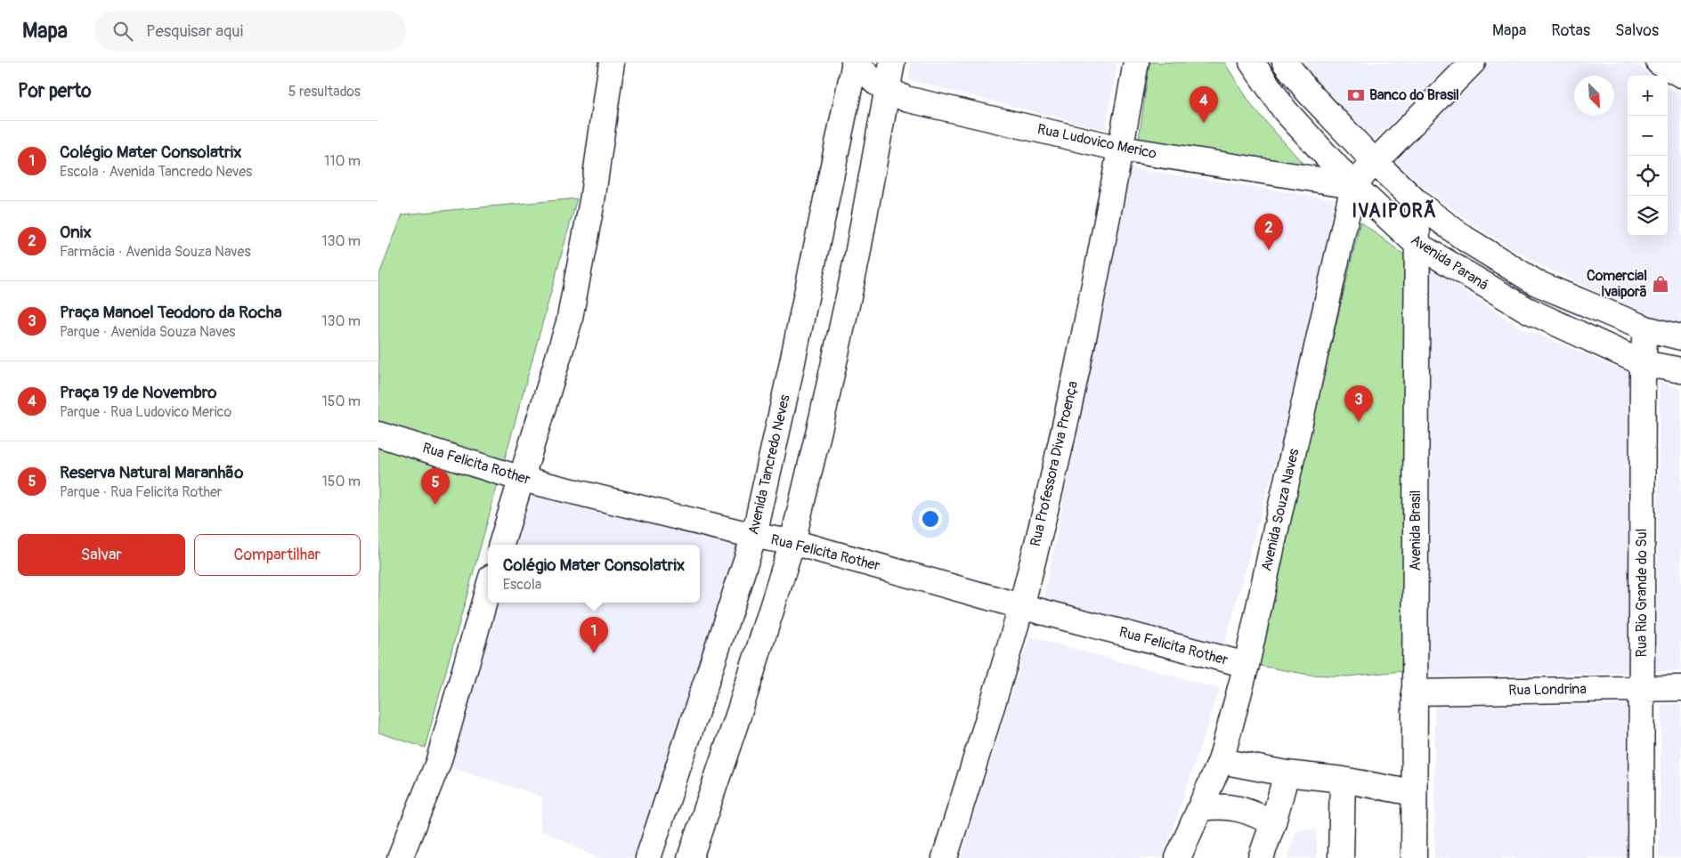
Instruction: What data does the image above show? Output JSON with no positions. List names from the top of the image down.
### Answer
{
  "streets": {
    "street": [
      "Rua Ludovico Merico",
      "Avenida Paraná",
      "Rua Felicita Rother",
      "Rua Professora Diva Proença",
      "Avenida Tancredo Neves",
      "Avenida Souza Naves",
      "Avenida Brasil",
      "Rua Rio Grande do Sul",
      "Rua Londrina"
    ]
  },
  "crossings": [
    ["Rua Ludovico Merico", "Avenida Paraná"],
    ["Rua Ludovico Merico", "Rua Professora Diva Proença"],
    ["Rua Ludovico Merico", "Avenida Tancredo Neves"],
    ["Rua Ludovico Merico", "Avenida Souza Naves"],
    ["Avenida Paraná", "Avenida Souza Naves"],
    ["Avenida Paraná", "Avenida Brasil"],
    ["Avenida Paraná", "Rua Rio Grande do Sul"],
    ["Rua Felicita Rother", "Rua Professora Diva Proença"],
    ["Rua Felicita Rother", "Avenida Tancredo Neves"],
    ["Rua Felicita Rother", "Avenida Souza Naves"],
    ["Avenida Brasil", "Rua Londrina"],
    ["Rua Rio Grande do Sul", "Rua Londrina"]
  ],
  "districts": ["IVAIPORÃ"],
  "places": {
    "bank": ["Banco do Brasil"],
    "shop": ["Comercial Ivaiporã"]
  },
  "north": "bottom right",
  "page": {
    "header": "Mapa",
    "search": "Pesquisar aqui",
    "nav": ["Mapa", "Rotas", "Salvos"],
    "heading": ["Por perto", "5 resultados"],
    "map_buttons": ["+", "−"],
    "pins": [
      "4",
      "2",
      "3",
      "5",
      "1"
    ],
    "list": [
      {
        "mark": "1",
        "name": "Colégio Mater Consolatrix",
        "note": "Escola · Avenida Tancredo Neves",
        "value": "110 m"
      },
      {
        "mark": "2",
        "name": "Onix",
        "note": "Farmácia · Avenida Souza Naves",
        "value": "130 m"
      },
      {
        "mark": "3",
        "name": "Praça Manoel Teodoro da Rocha",
        "note": "Parque · Avenida Souza Naves",
        "value": "130 m"
      },
      {
        "mark": "4",
        "name": "Praça 19 de Novembro",
        "note": "Parque · Rua Ludovico Merico",
        "value": "150 m"
      },
      {
        "mark": "5",
        "name": "Reserva Natural Maranhão",
        "note": "Parque · Rua Felicita Rother",
        "value": "150 m"
      }
    ],
    "buttons": ["Salvar", "Compartilhar"],
    "popup": ["Colégio Mater Consolatrix", "Escola"]
  }
}
